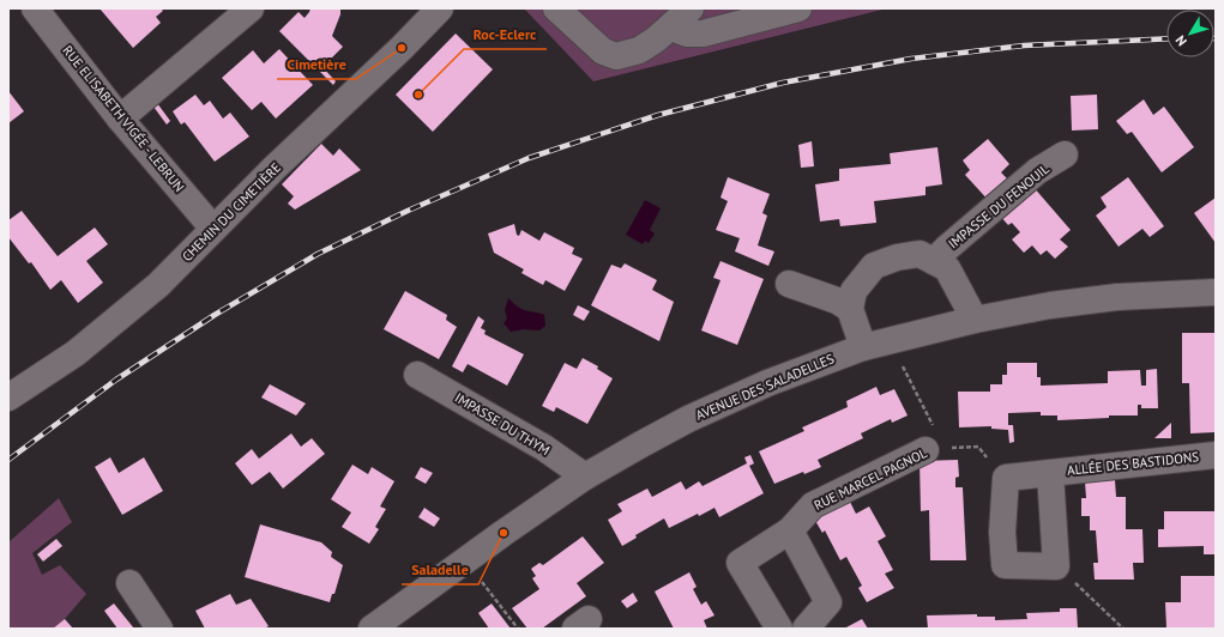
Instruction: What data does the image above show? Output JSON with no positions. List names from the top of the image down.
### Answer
{
  "streets": {
    "street": [
      "RUE ELISABETH VIGÉE - LEBRUN",
      "IMPASSE DU FENOUIL",
      "CHEMIN DU CIMETIÈRE",
      "AVENUE DES SALADELLES",
      "IMPASSE DU THYM",
      "ALLÉE DES BASTIDONS",
      "RUE MARCEL PAGNOL"
    ]
  },
  "crossings": [
    ["RUE ELISABETH VIGÉE - LEBRUN", "CHEMIN DU CIMETIÈRE"],
    ["IMPASSE DU FENOUIL", "AVENUE DES SALADELLES"],
    ["AVENUE DES SALADELLES", "IMPASSE DU THYM"],
    ["ALLÉE DES BASTIDONS", "RUE MARCEL PAGNOL"]
  ],
  "places": ["Cimetière", "Roc-Eclerc", "Saladelle"],
  "north": "bottom left"
}
